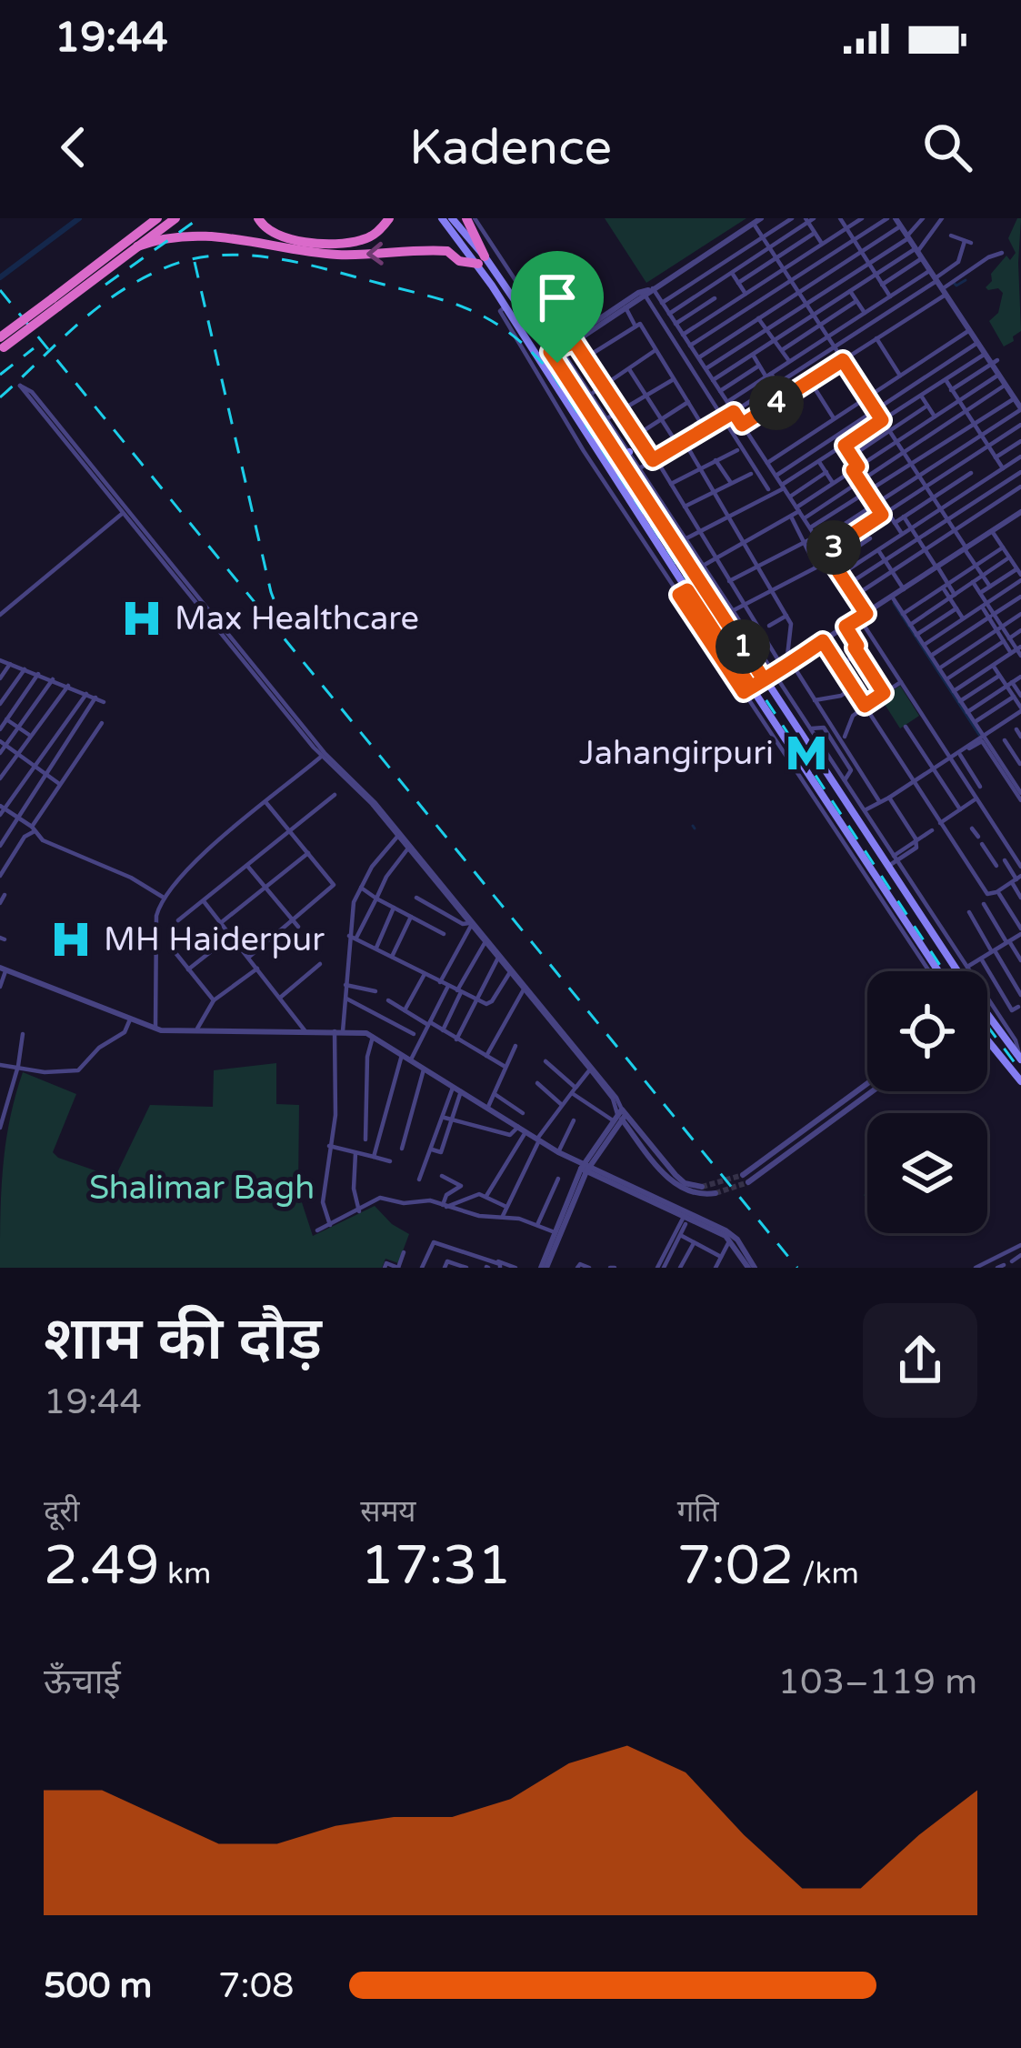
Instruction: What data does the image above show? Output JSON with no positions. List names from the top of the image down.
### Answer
{
  "parks": ["Shalimar Bagh"],
  "places": {
    "hospital": ["Max Healthcare", "MH Haiderpur"],
    "metro station": ["Jahangirpuri"]
  },
  "page": {
    "status": "19:44",
    "header": "Kadence",
    "pins": ["4", "3", "1"],
    "heading": ["शाम की दौड़", "19:44"],
    "stats": [
      ["दूरी", "2.49 km"],
      ["समय", "17:31"],
      ["गति", "7:02 /km"]
    ],
    "chart": ["ऊँचाई", "103–119 m"],
    "list": [
      {
        "name": "500 m",
        "note": "7:08"
      }
    ]
  }
}
